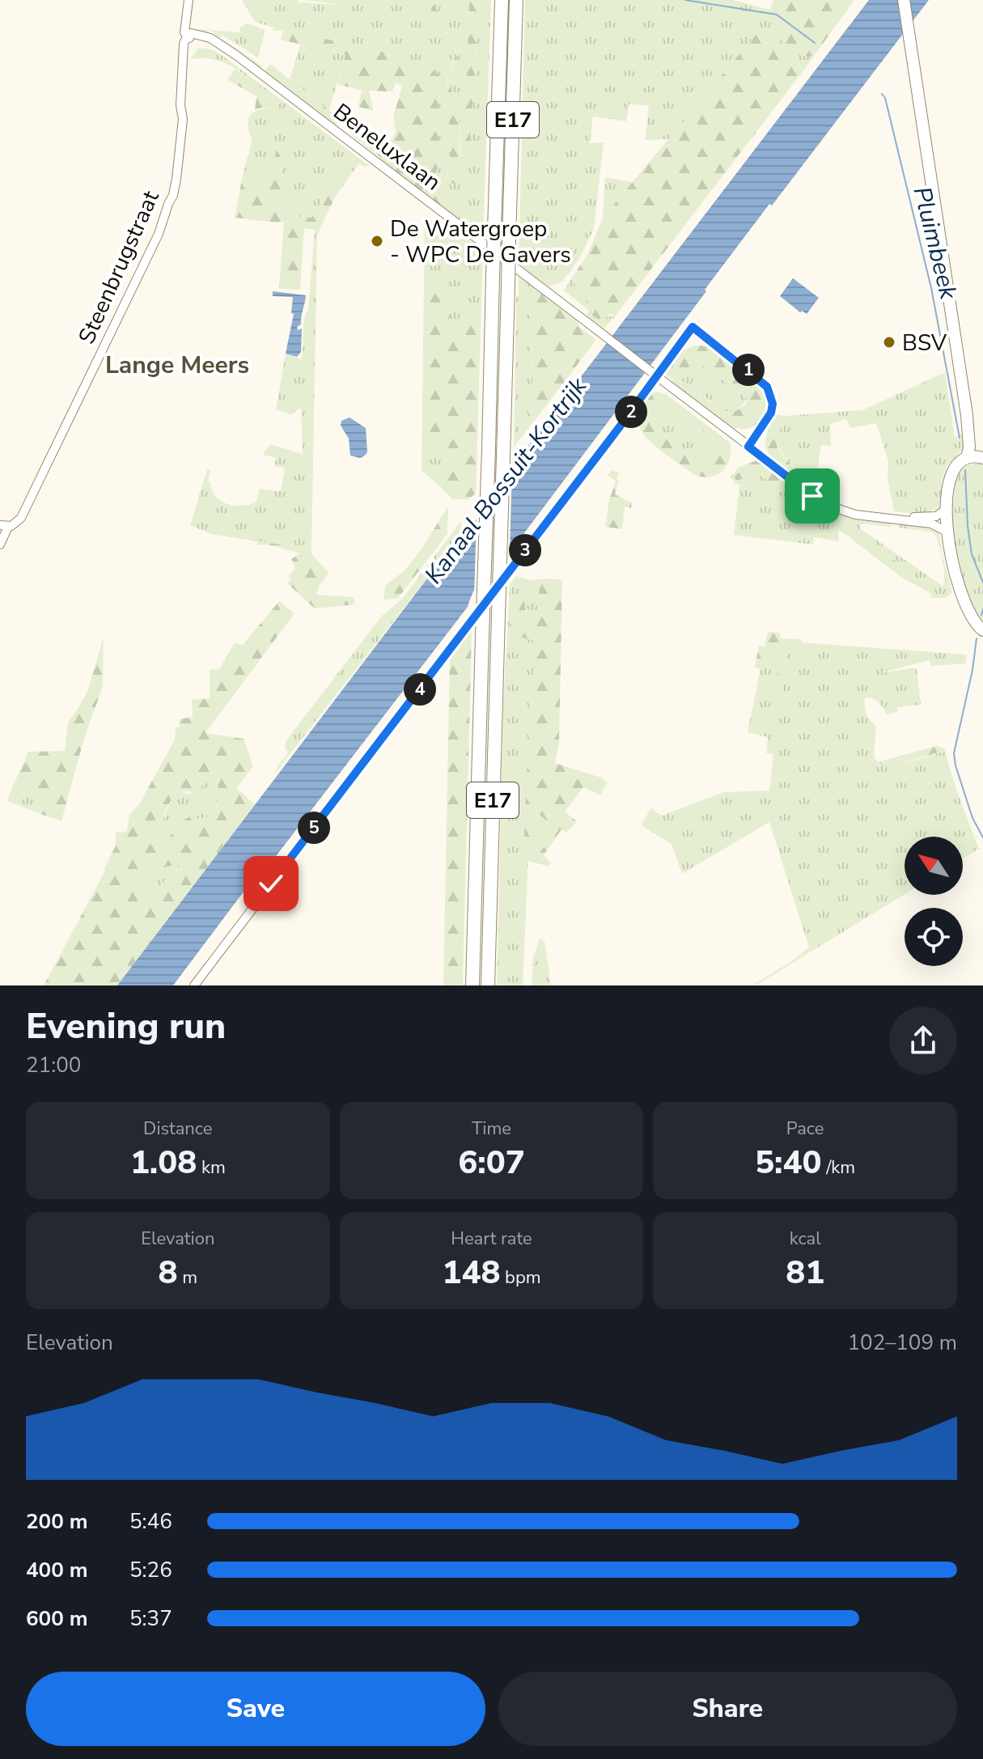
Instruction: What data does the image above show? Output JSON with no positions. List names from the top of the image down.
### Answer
{
  "streets": {
    "highway": ["E17"],
    "street": ["Beneluxlaan", "Steenbrugstraat"]
  },
  "crossings": [
    ["Beneluxlaan", "Steenbrugstraat"]
  ],
  "districts": ["Lange Meers"],
  "water": ["Pluimbeek", "Kanaal Bossuit-Kortrijk"],
  "places": ["De Watergroep - WPC De Gavers", "BSV"],
  "north": "top left",
  "page": {
    "pins": [
      "1",
      "2",
      "3",
      "4",
      "5"
    ],
    "heading": ["Evening run", "21:00"],
    "stats": [
      ["Distance", "1.08 km"],
      ["Time", "6:07"],
      ["Pace", "5:40 /km"],
      ["Elevation", "8 m"],
      ["Heart rate", "148 bpm"],
      ["kcal", "81"]
    ],
    "chart": ["Elevation", "102–109 m"],
    "list": [
      {
        "name": "200 m",
        "note": "5:46"
      },
      {
        "name": "400 m",
        "note": "5:26"
      },
      {
        "name": "600 m",
        "note": "5:37"
      }
    ],
    "buttons": ["Save", "Share"]
  }
}
